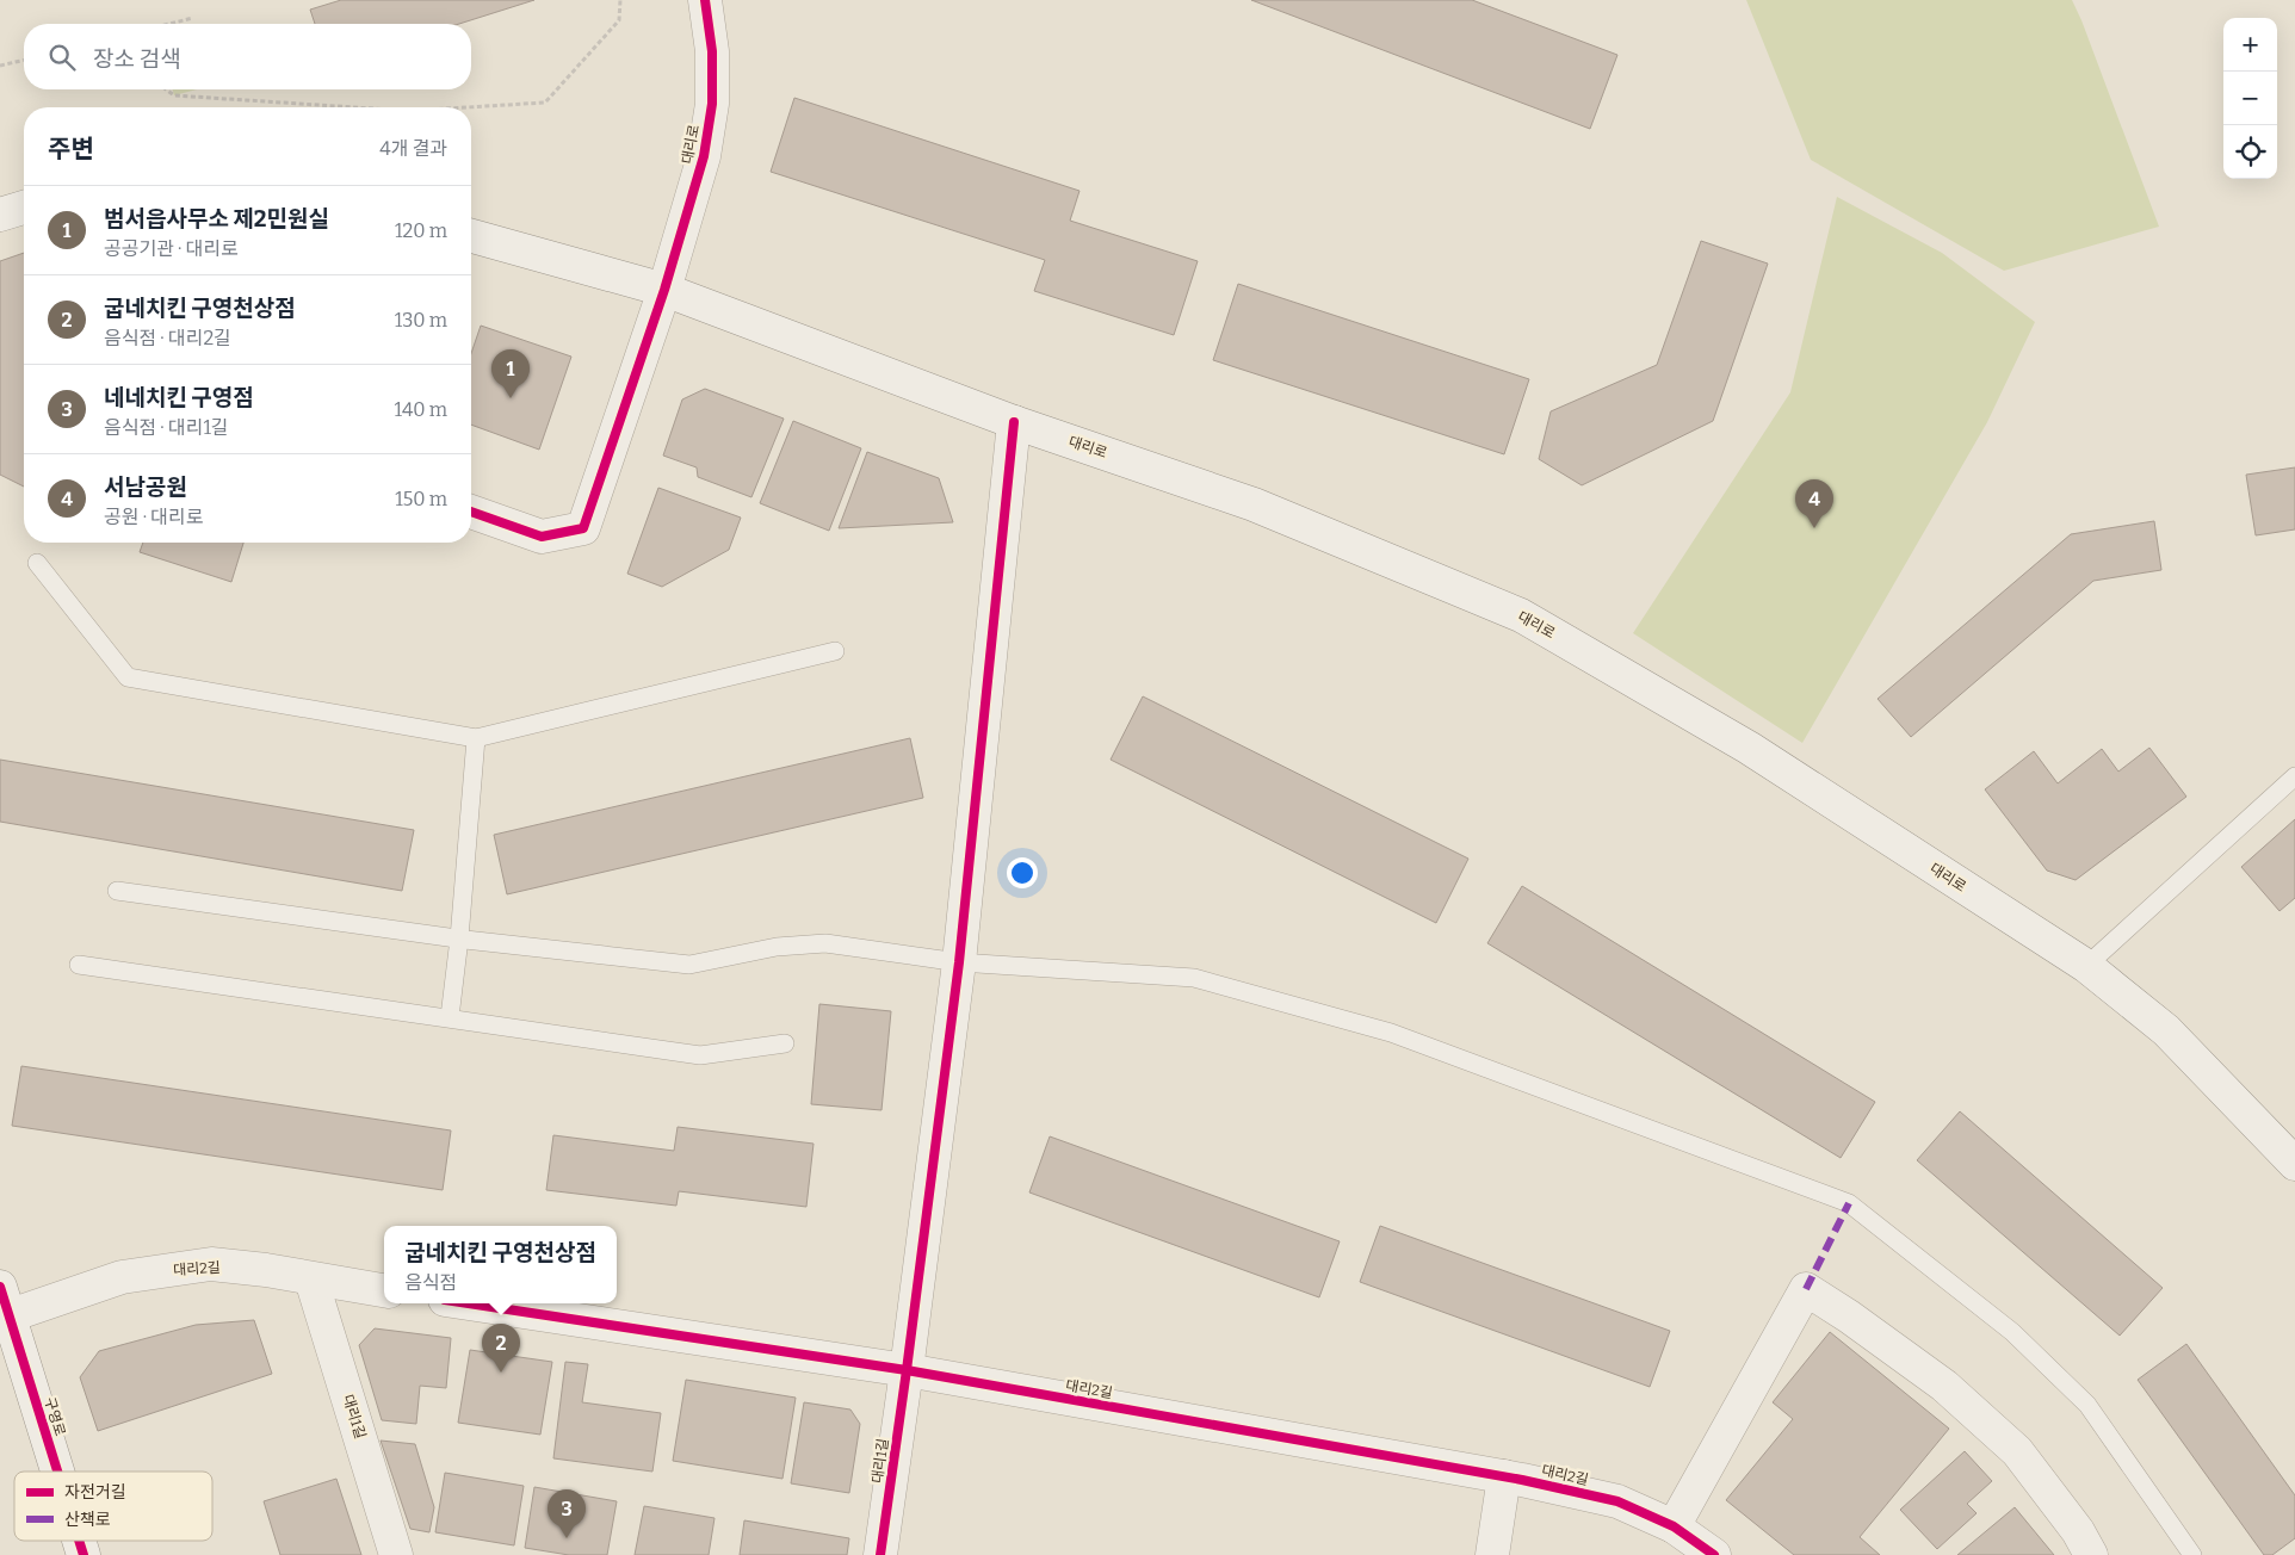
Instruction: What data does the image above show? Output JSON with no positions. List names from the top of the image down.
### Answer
{
  "streets": {
    "street": [
      "대리로",
      "대리2길",
      "구영로",
      "대리1길"
    ]
  },
  "crossings": [
    ["대리로", "대리1길"],
    ["대리2길", "구영로"],
    ["대리2길", "대리1길"]
  ],
  "legend": ["자전거길", "산책로"],
  "page": {
    "map_buttons": ["+", "−"],
    "search": "장소 검색",
    "heading": ["주변", "4개 결과"],
    "list": [
      {
        "mark": "1",
        "name": "범서읍사무소 제2민원실",
        "note": "공공기관 · 대리로",
        "value": "120 m"
      },
      {
        "mark": "2",
        "name": "굽네치킨 구영천상점",
        "note": "음식점 · 대리2길",
        "value": "130 m"
      },
      {
        "mark": "3",
        "name": "네네치킨 구영점",
        "note": "음식점 · 대리1길",
        "value": "140 m"
      },
      {
        "mark": "4",
        "name": "서남공원",
        "note": "공원 · 대리로",
        "value": "150 m"
      }
    ],
    "pins": [
      "1",
      "4",
      "2",
      "3"
    ],
    "popup": ["굽네치킨 구영천상점", "음식점"]
  }
}
